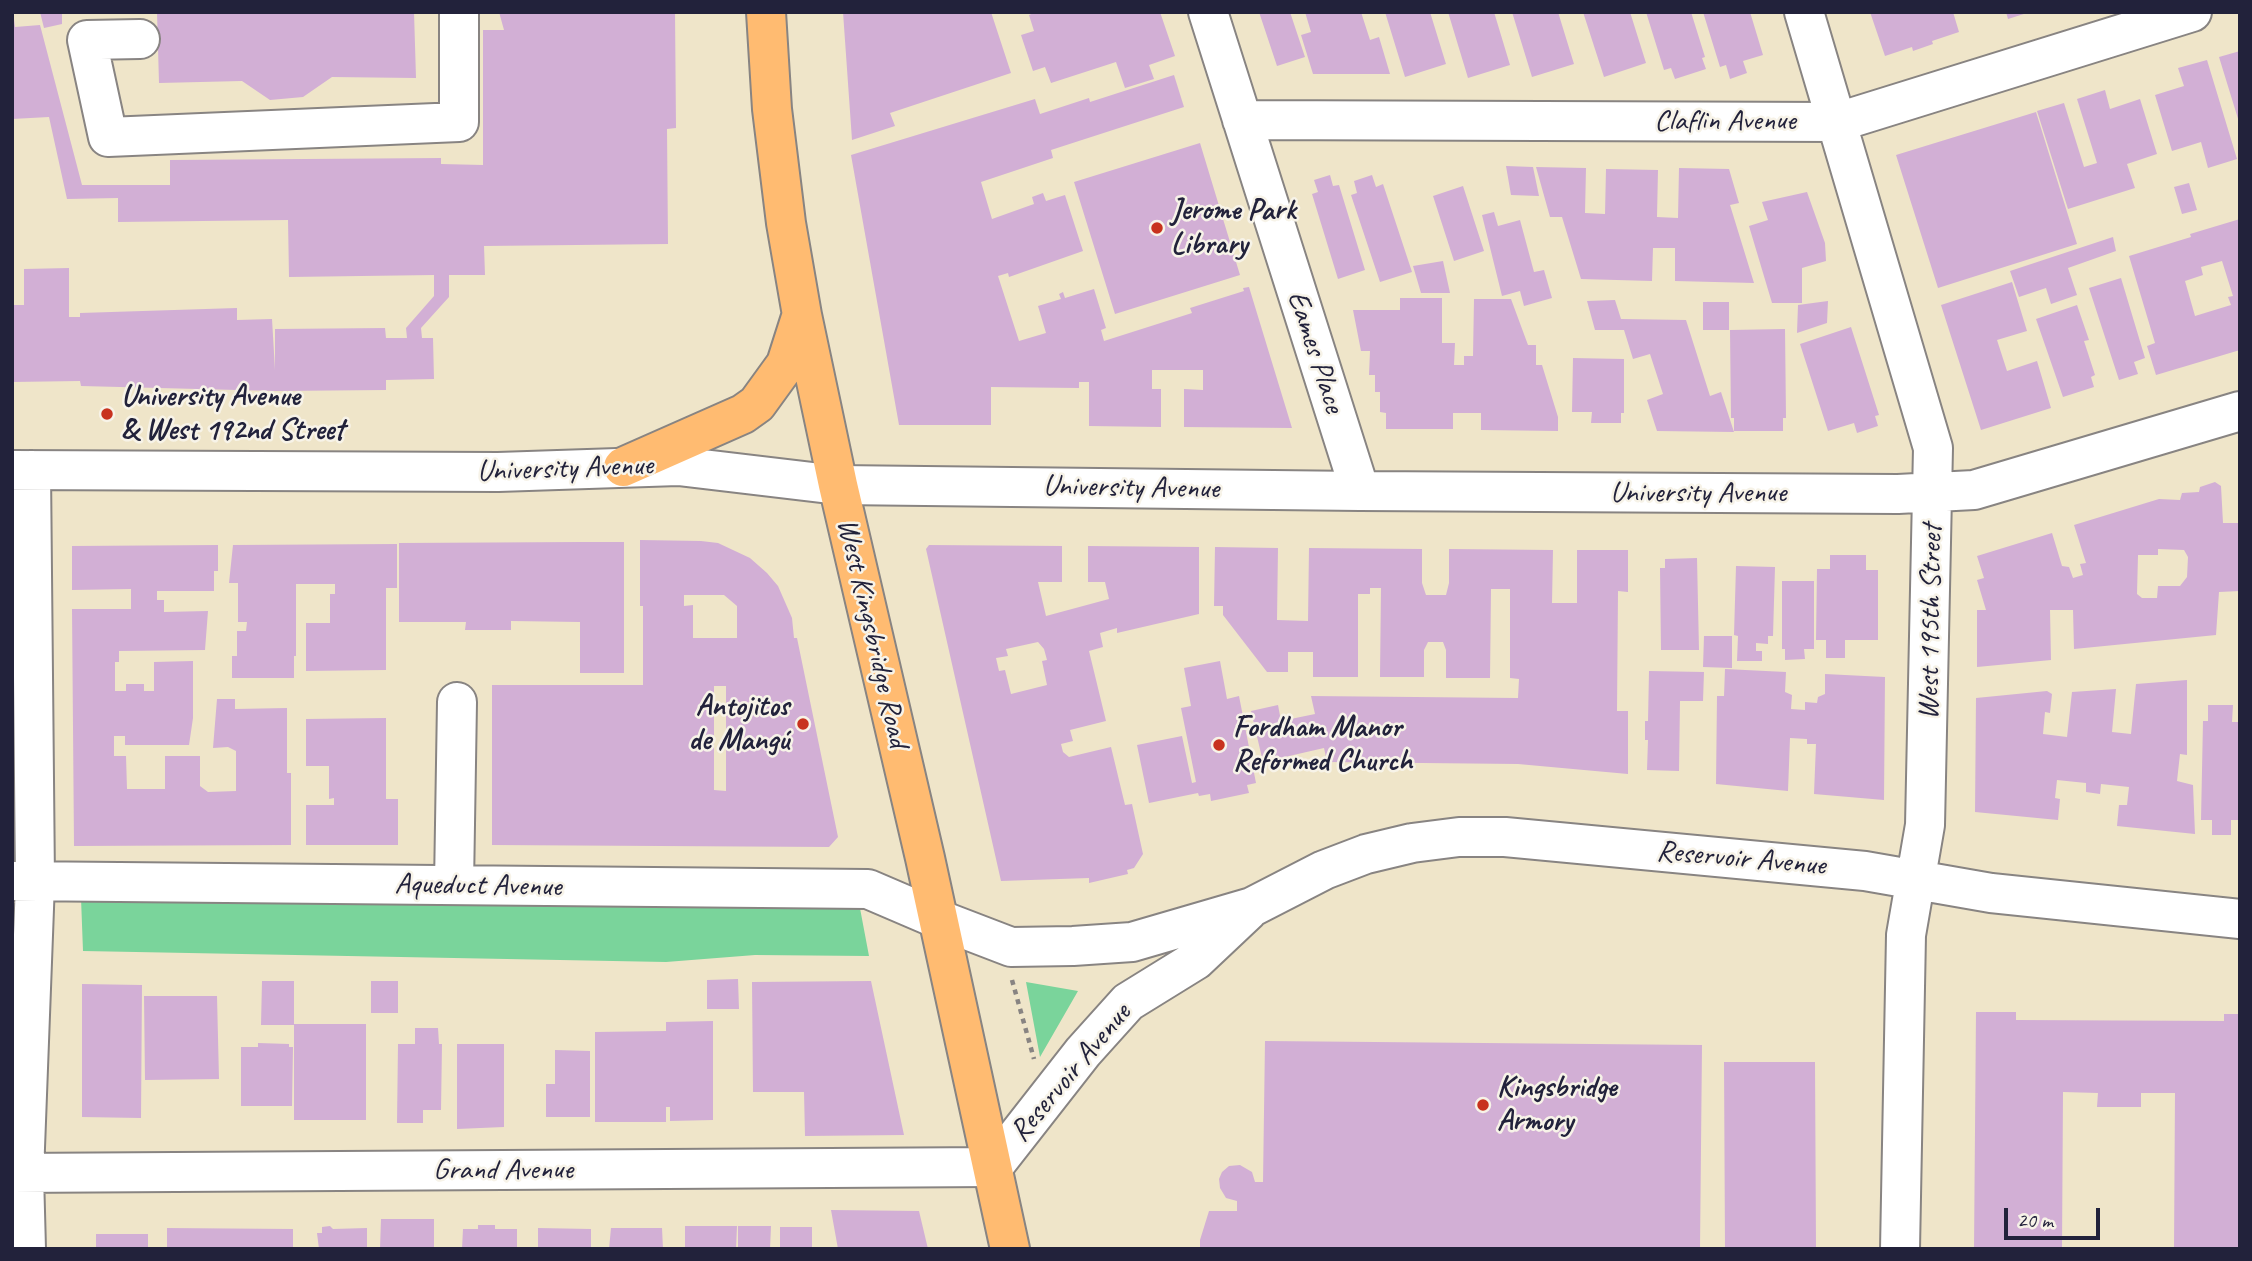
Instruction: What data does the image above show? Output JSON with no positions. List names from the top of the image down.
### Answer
{
  "streets": {
    "main road": ["West Kingsbridge Road"],
    "street": [
      "Claflin Avenue",
      "Eames Place",
      "University Avenue",
      "West 195th Street",
      "Reservoir Avenue",
      "Aqueduct Avenue",
      "Grand Avenue"
    ]
  },
  "crossings": [
    ["Claflin Avenue", "Eames Place"],
    ["Claflin Avenue", "West 195th Street"],
    ["Eames Place", "University Avenue"],
    ["University Avenue", "West 195th Street"],
    ["University Avenue", "West Kingsbridge Road"],
    ["West 195th Street", "Reservoir Avenue"],
    ["West Kingsbridge Road", "Reservoir Avenue"],
    ["West Kingsbridge Road", "Aqueduct Avenue"],
    ["West Kingsbridge Road", "Grand Avenue"],
    ["Reservoir Avenue", "Aqueduct Avenue"],
    ["Reservoir Avenue", "Grand Avenue"]
  ],
  "places": [
    "Jerome Park Library",
    "University Avenue & West 192nd Street",
    "Antojitos de Mangú",
    "Fordham Manor Reformed Church",
    "Kingsbridge Armory"
  ],
  "scale_bar": "20 m"
}
